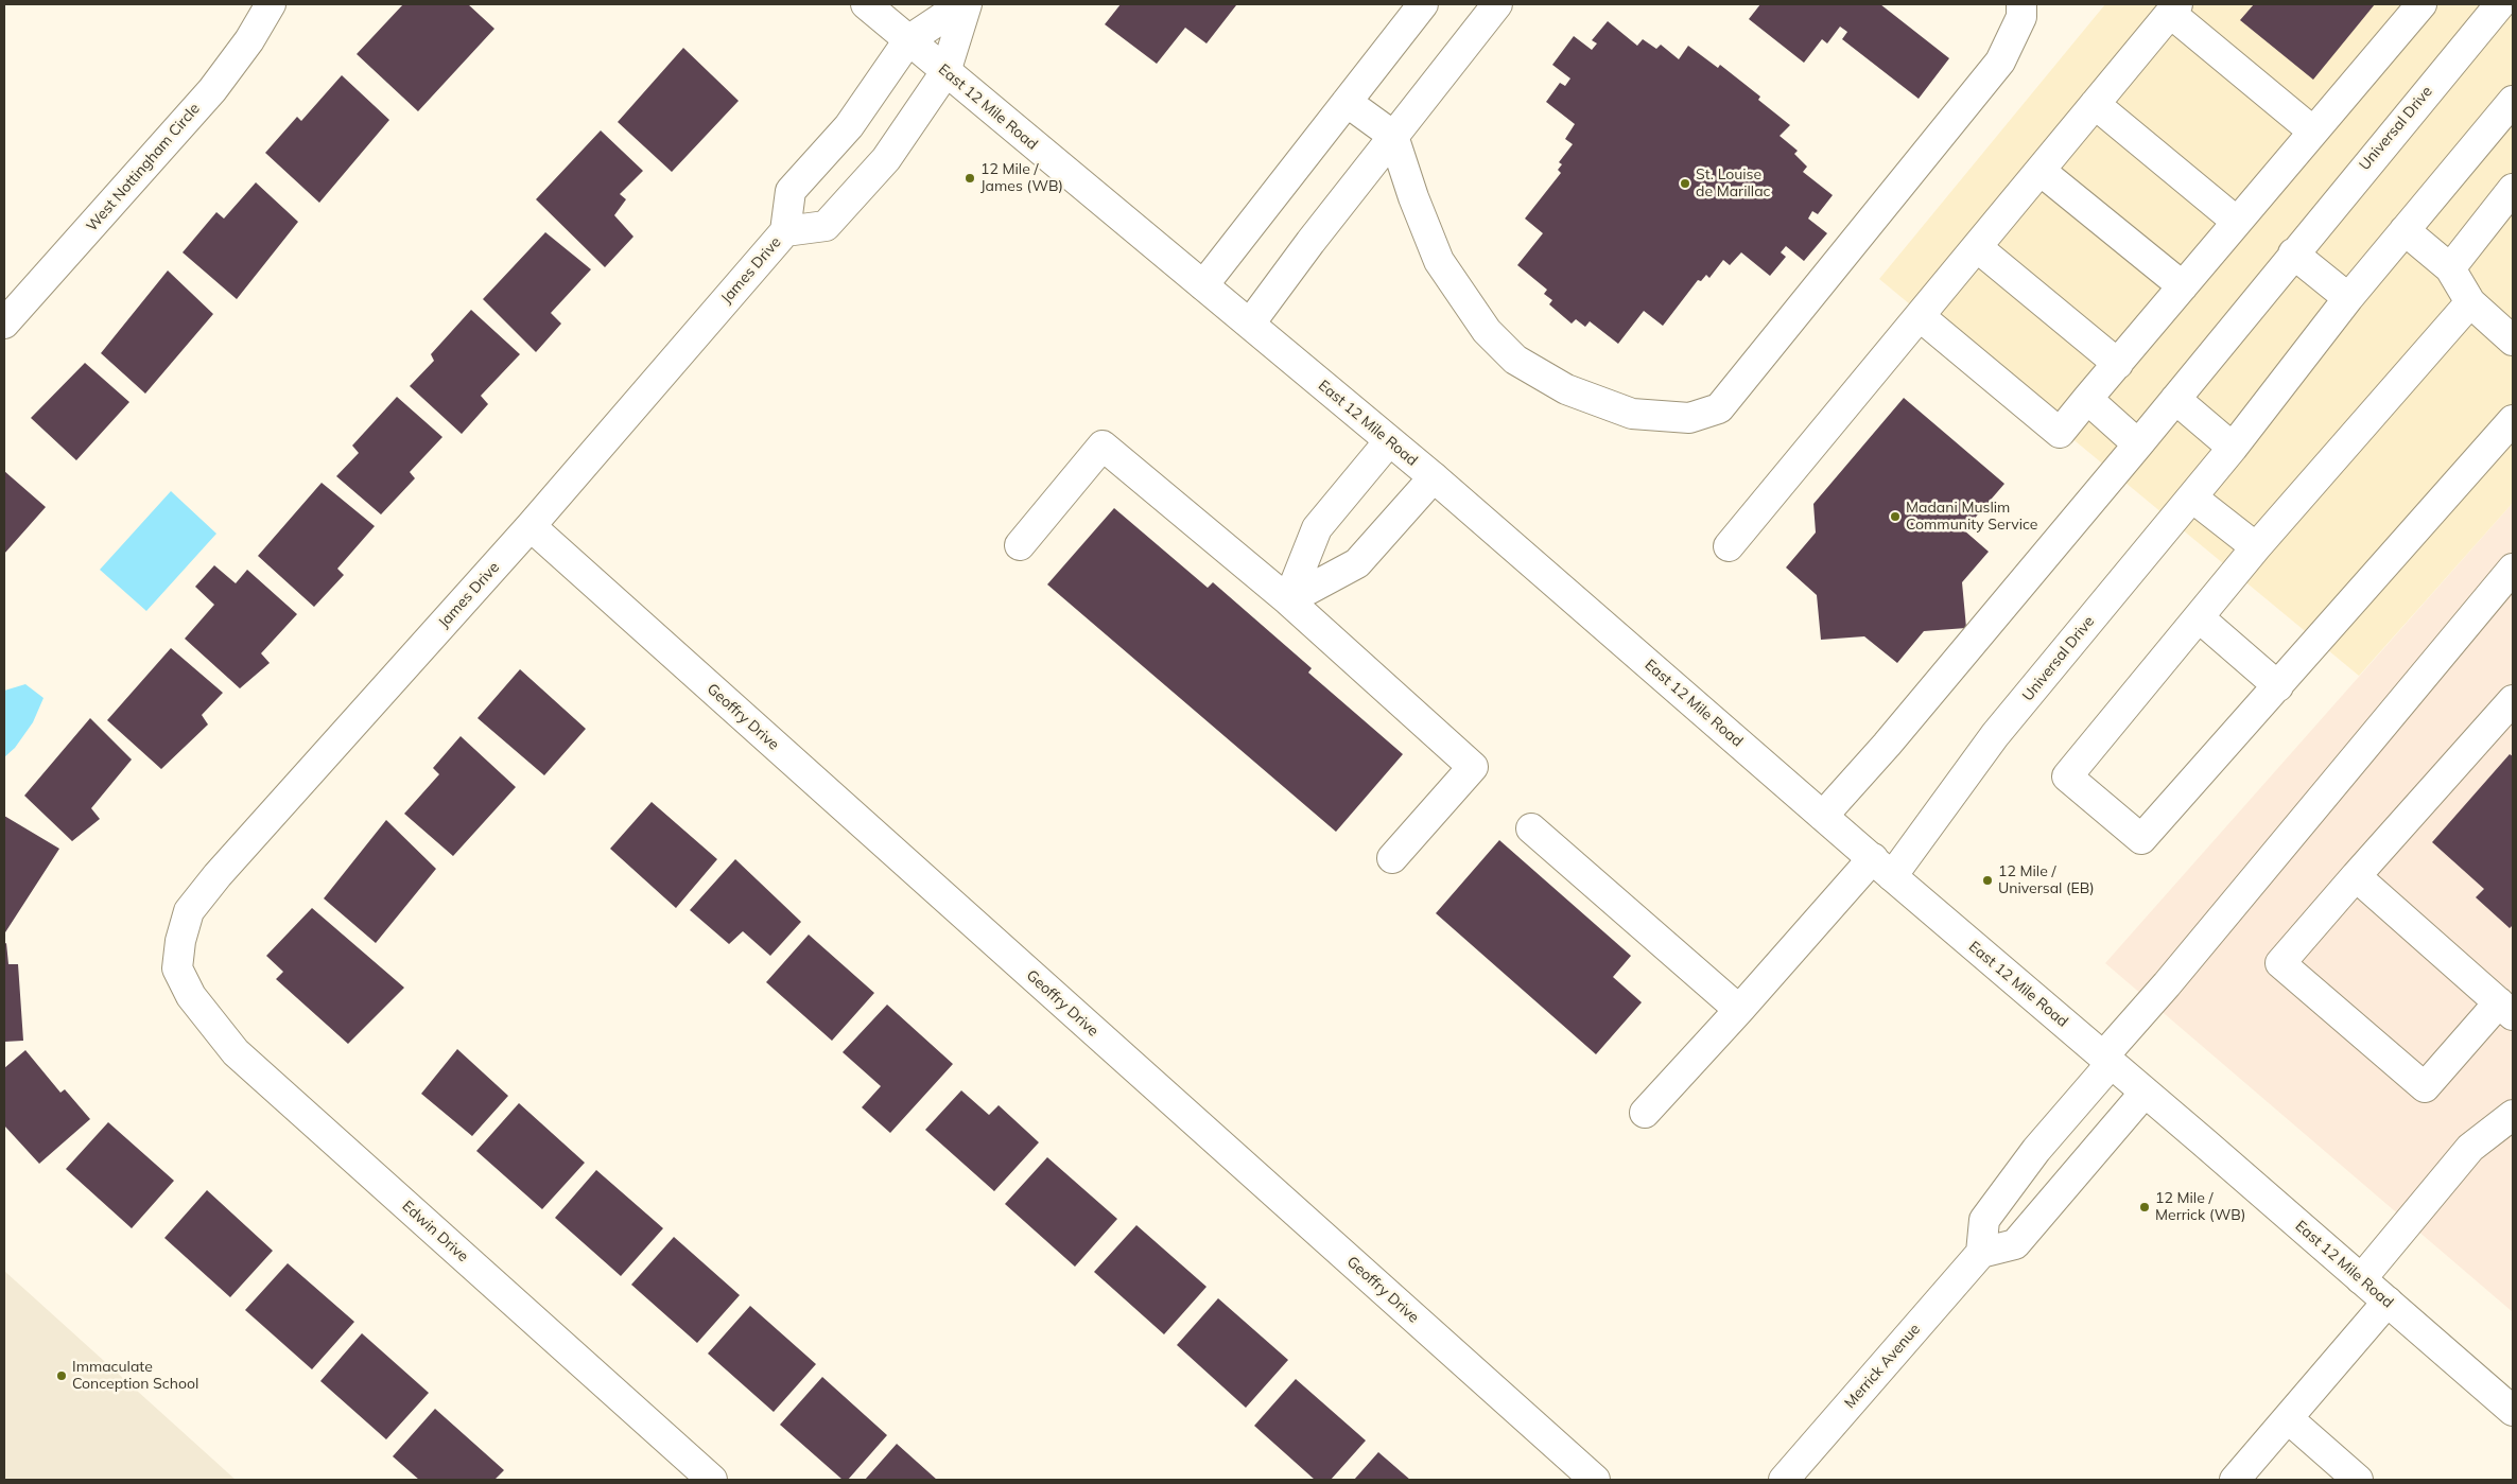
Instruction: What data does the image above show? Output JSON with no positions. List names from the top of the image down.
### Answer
{
  "streets": {
    "street": [
      "East 12 Mile Road",
      "Universal Drive",
      "West Nottingham Circle",
      "James Drive",
      "Geoffry Drive",
      "Edwin Drive",
      "Merrick Avenue"
    ]
  },
  "crossings": [
    ["East 12 Mile Road", "Universal Drive"],
    ["East 12 Mile Road", "James Drive"],
    ["James Drive", "Geoffry Drive"],
    ["James Drive", "Edwin Drive"]
  ],
  "places": [
    "12 Mile / James (WB)",
    "St. Louise de Marillac",
    "Madani Muslim Community Service",
    "12 Mile / Universal (EB)",
    "12 Mile / Merrick (WB)",
    "Immaculate Conception School"
  ]
}
